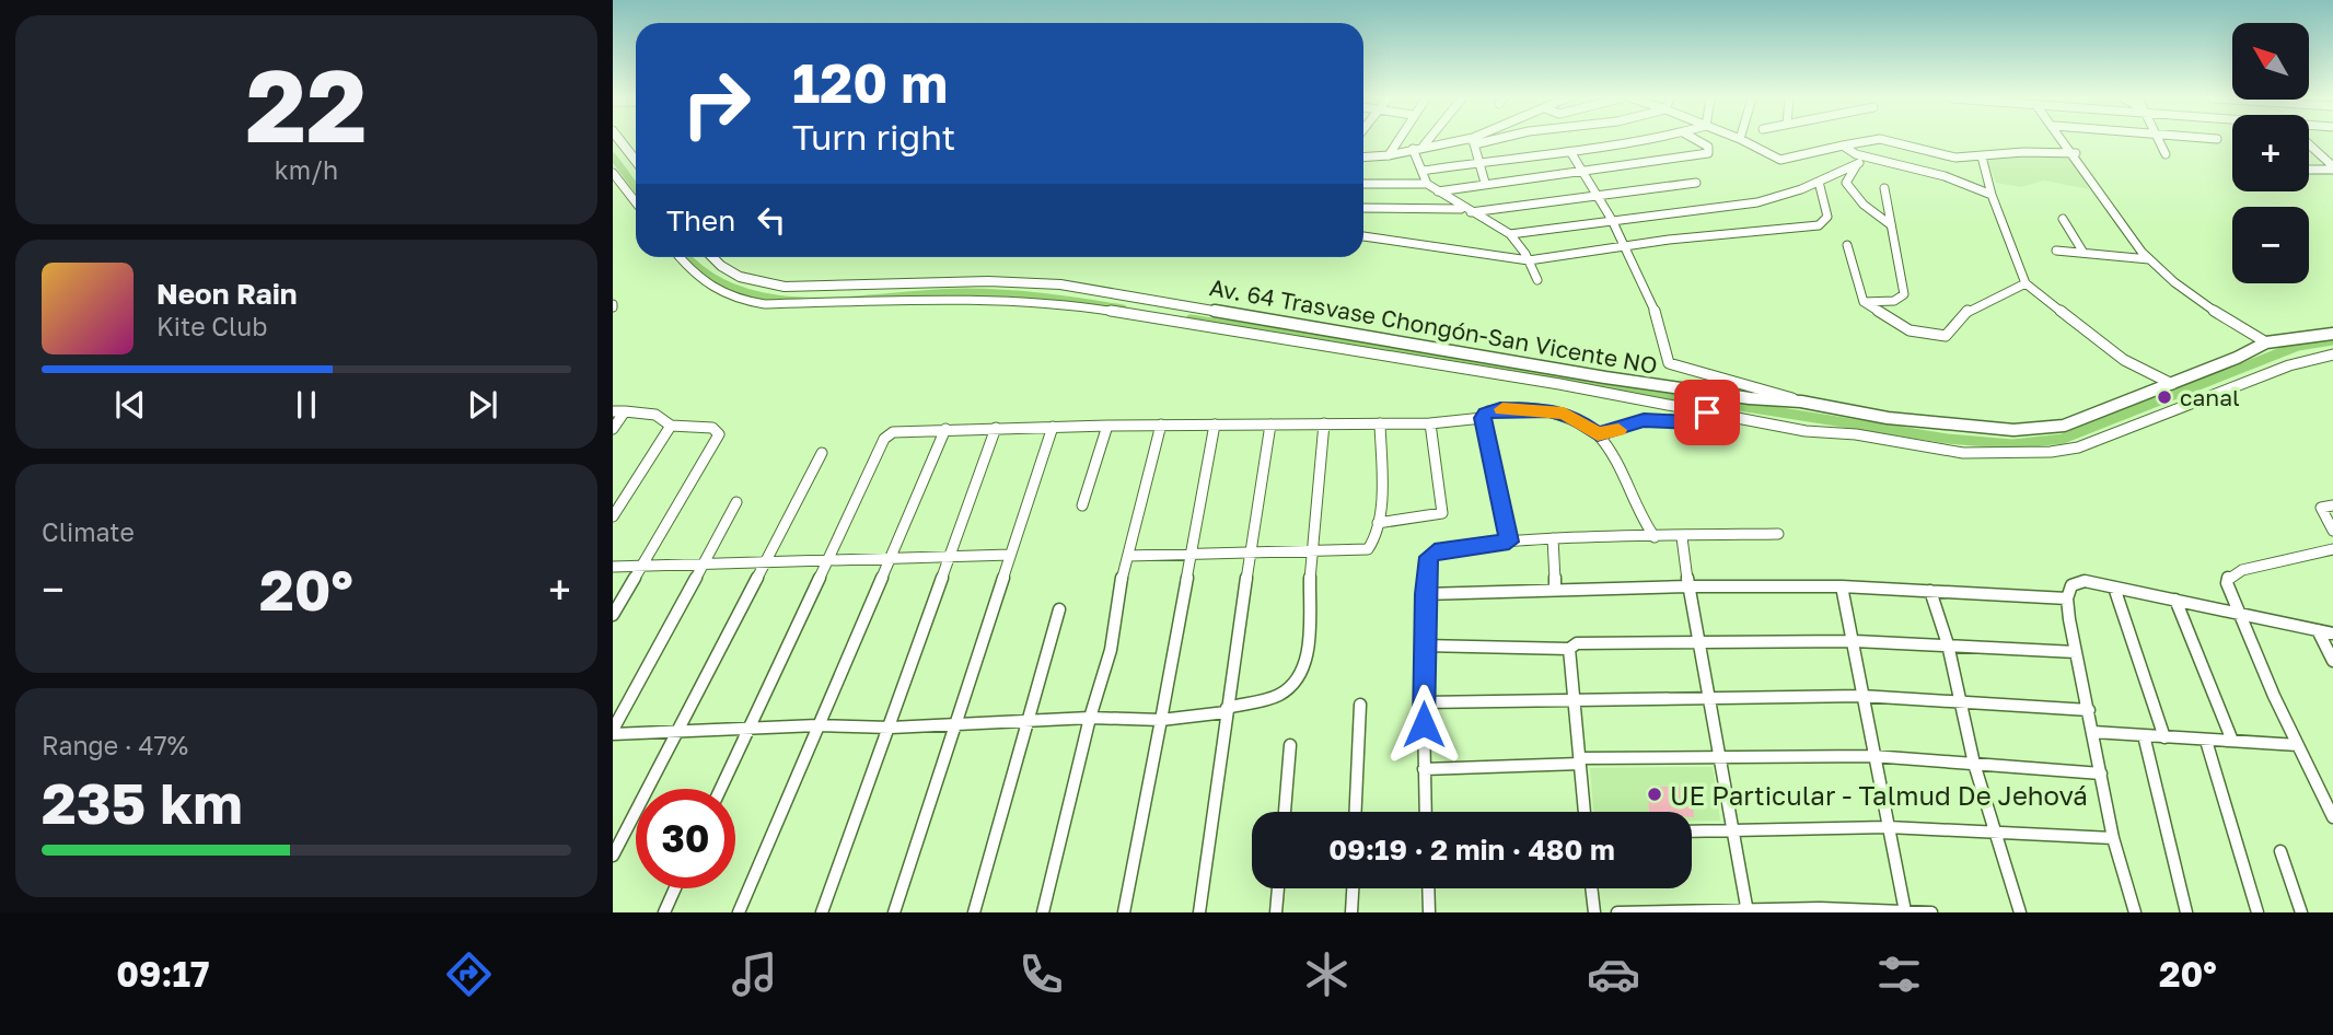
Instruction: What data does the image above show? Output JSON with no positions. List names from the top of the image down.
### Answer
{
  "streets": {
    "street": ["Av. 64 Trasvase Chongón-San Vicente NO"]
  },
  "places": ["canal", "UE Particular - Talmud De Jehová"],
  "north": "top left",
  "page": {
    "tile": [
      ["22", "km/h"],
      "Climate",
      ["Range · 47%", "235 km"]
    ],
    "map_buttons": ["+", "−"],
    "turn": ["120 m", "Turn right"],
    "then": "Then",
    "song": ["Neon Rain", "Kite Club"],
    "heat": ["−", "20°", "+"],
    "limit": "30",
    "trip": "09:19 · 2 min · 480 m",
    "tabs": ["09:17", "20°"]
  }
}
